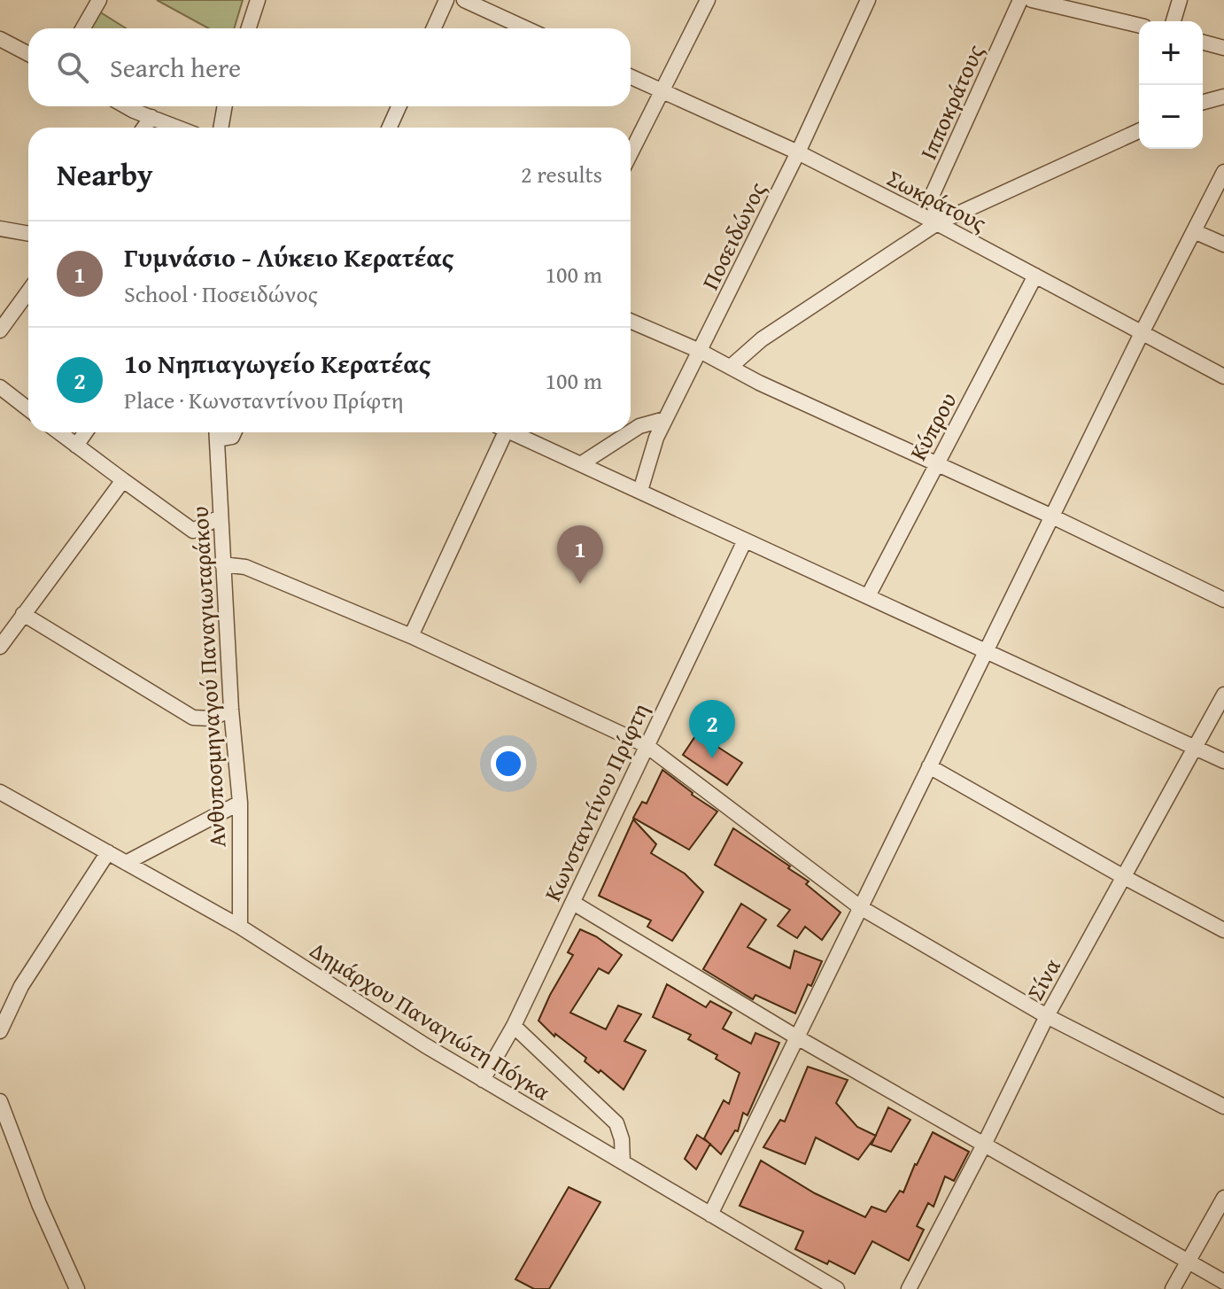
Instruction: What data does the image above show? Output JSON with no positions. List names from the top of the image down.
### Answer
{
  "streets": {
    "street": [
      "Ιπποκράτους",
      "Σωκράτους",
      "Ποσειδώνος",
      "Κύπρου",
      "Ανθυποσμηναγού Παναγιωταράκου",
      "Κωνσταντίνου Πρίφτη",
      "Σίνα",
      "Δημάρχου Παναγιώτη Πόγκα"
    ]
  },
  "crossings": [
    ["Ιπποκράτους", "Σωκράτους"],
    ["Σωκράτους", "Ποσειδώνος"],
    ["Σωκράτους", "Κύπρου"],
    ["Ανθυποσμηναγού Παναγιωταράκου", "Δημάρχου Παναγιώτη Πόγκα"],
    ["Κωνσταντίνου Πρίφτη", "Δημάρχου Παναγιώτη Πόγκα"]
  ],
  "page": {
    "map_buttons": ["+", "−"],
    "search": "Search here",
    "heading": ["Nearby", "2 results"],
    "list": [
      {
        "mark": "1",
        "name": "Γυμνάσιο - Λύκειο Κερατέας",
        "note": "School · Ποσειδώνος",
        "value": "100 m"
      },
      {
        "mark": "2",
        "name": "1ο Νηπιαγωγείο Κερατέας",
        "note": "Place · Κωνσταντίνου Πρίφτη",
        "value": "100 m"
      }
    ],
    "pins": ["1", "2"]
  }
}
